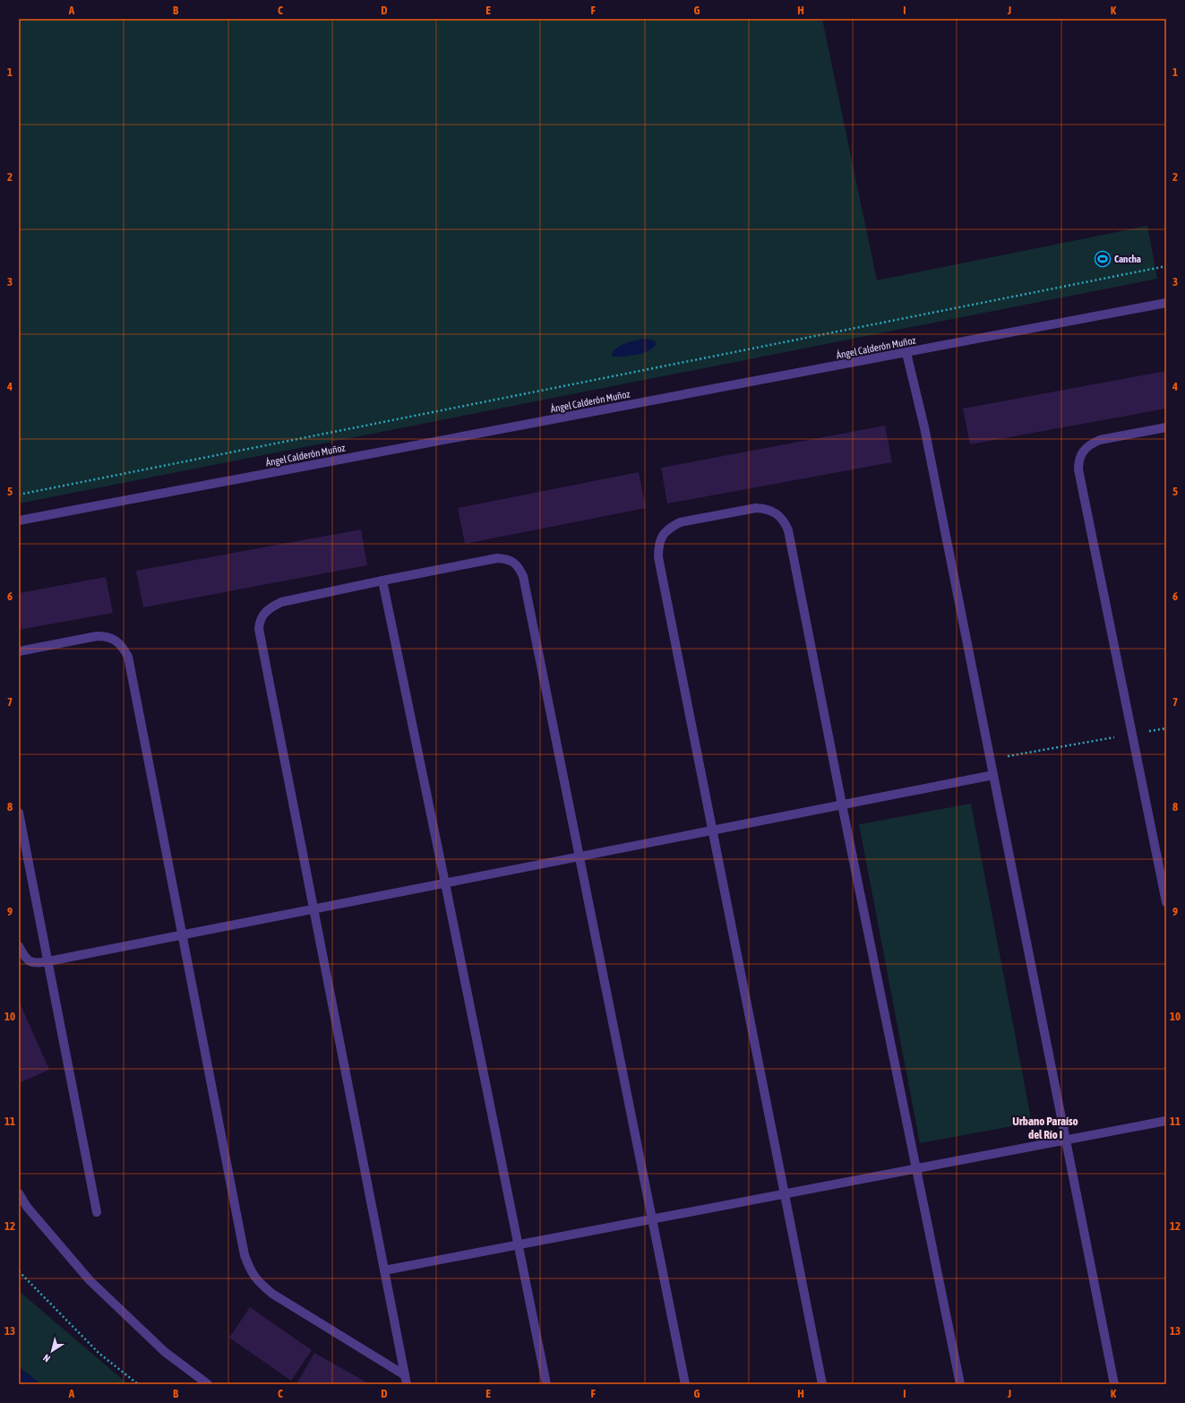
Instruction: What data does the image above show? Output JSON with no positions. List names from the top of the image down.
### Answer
{
  "streets": {
    "street": ["Ángel Calderón Muñoz"]
  },
  "districts": ["Urbano Paraíso del Río I"],
  "places": {
    "sports": ["Cancha"]
  },
  "north": "bottom left",
  "grid": {
    "columns": [
      "A",
      "B",
      "C",
      "D",
      "E",
      "F",
      "G",
      "H",
      "I",
      "J",
      "K"
    ],
    "rows": [
      "1",
      "2",
      "3",
      "4",
      "5",
      "6",
      "7",
      "8",
      "9",
      "10",
      "11",
      "12",
      "13"
    ]
  }
}
